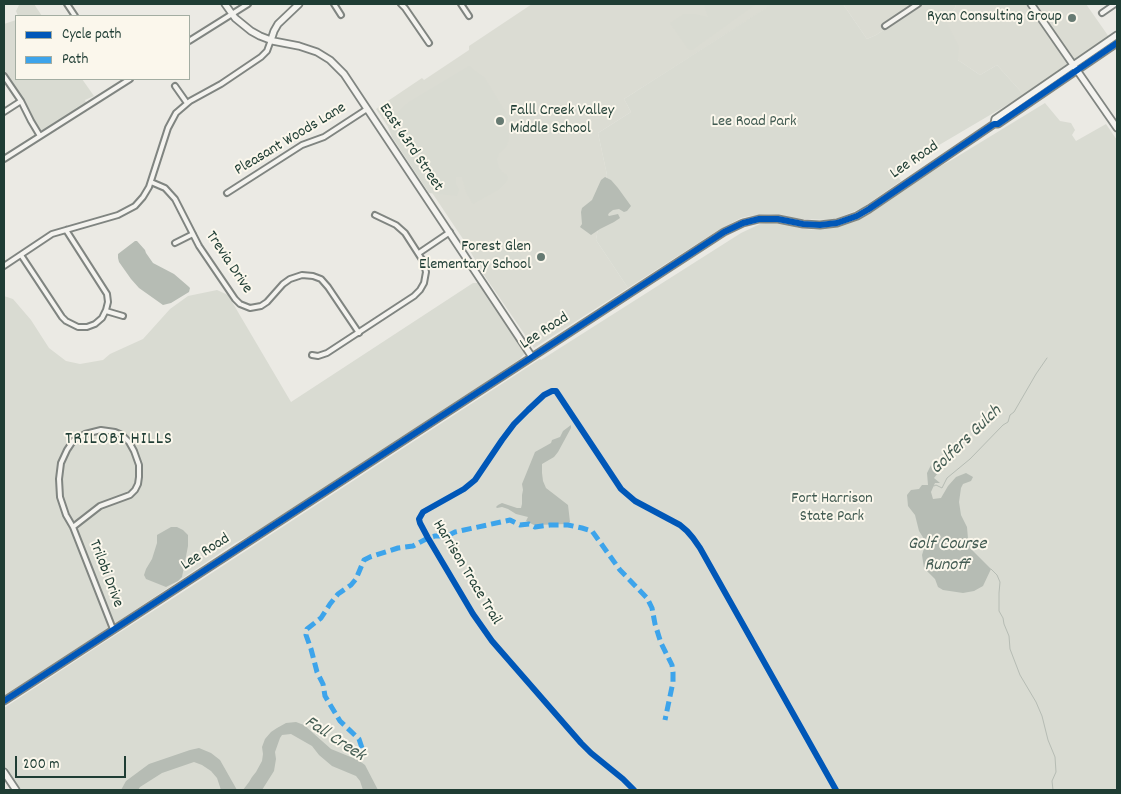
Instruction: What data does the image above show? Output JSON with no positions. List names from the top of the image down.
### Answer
{
  "streets": {
    "street": [
      "Pleasant Woods Lane",
      "East 63rd Street",
      "Lee Road",
      "Trevia Drive",
      "Trilobi Drive"
    ],
    "cycle path": ["Harrison Trace Trail"]
  },
  "crossings": [
    ["Pleasant Woods Lane", "East 63rd Street"],
    ["East 63rd Street", "Lee Road"],
    ["Lee Road", "Trilobi Drive"]
  ],
  "districts": ["TRILOBI HILLS"],
  "water": ["Golfers Gulch", "Golf Course Runoff", "Fall Creek"],
  "parks": ["Lee Road Park", "Fort Harrison State Park"],
  "places": ["Ryan Consulting Group", "Falll Creek Valley Middle School", "Forest Glen Elementary School"],
  "legend": ["Cycle path", "Path"],
  "scale_bar": "200 m"
}
